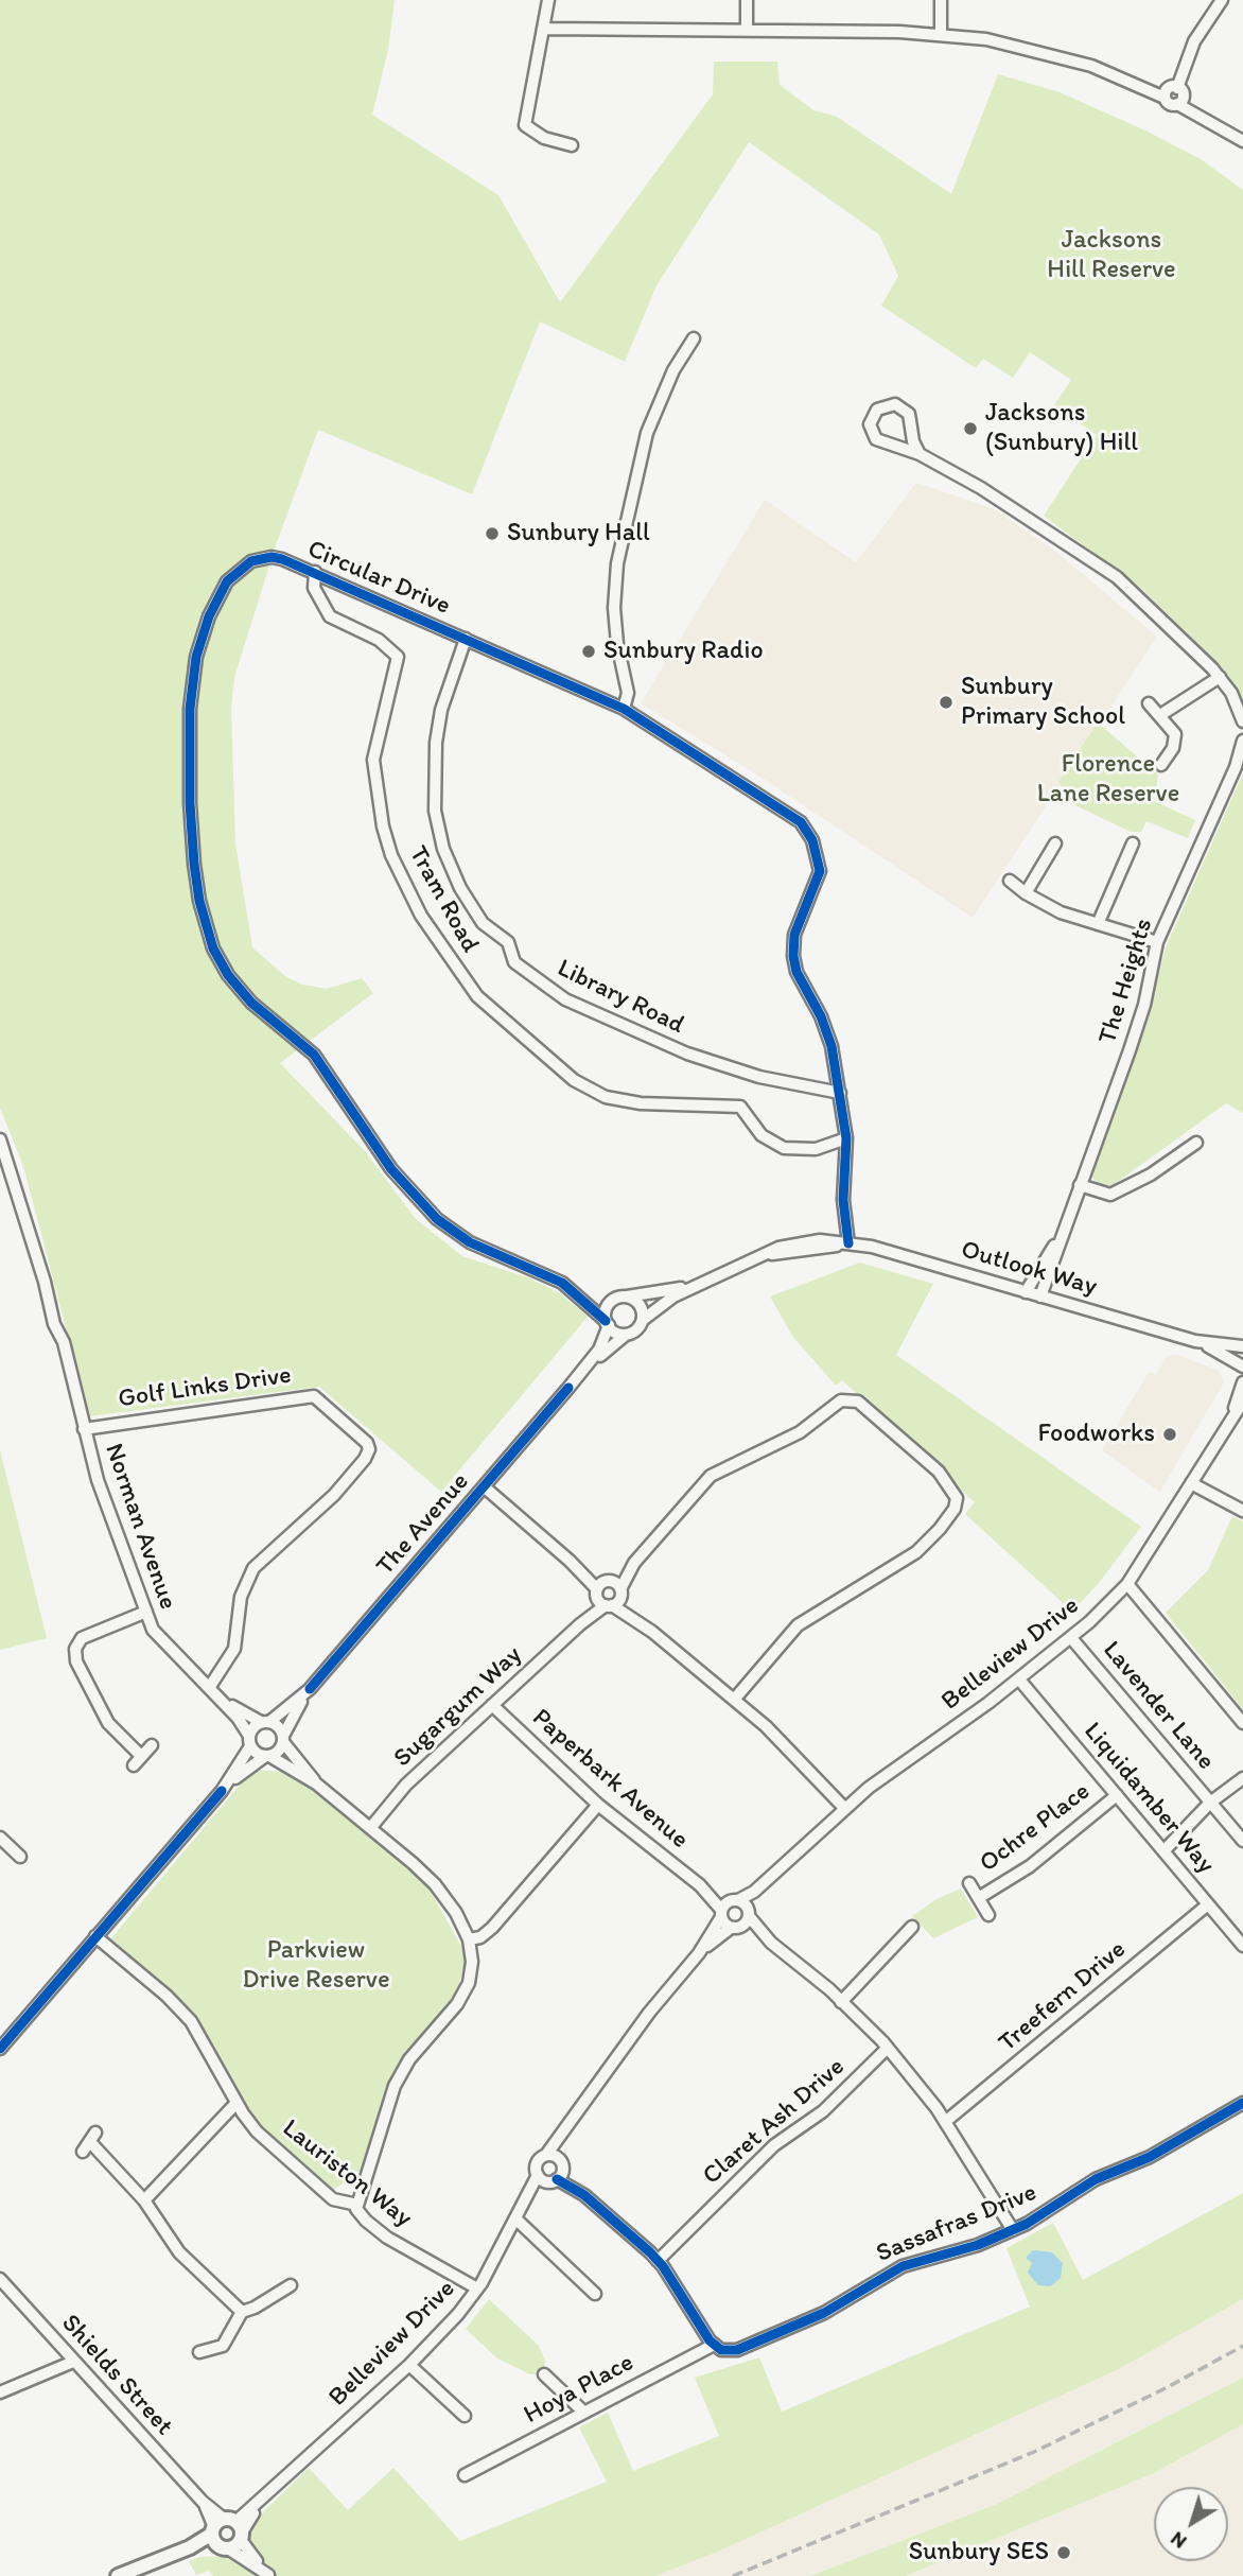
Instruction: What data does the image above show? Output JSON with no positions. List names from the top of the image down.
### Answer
{
  "streets": {
    "street": [
      "Circular Drive",
      "Tram Road",
      "The Heights",
      "Library Road",
      "Outlook Way",
      "Golf Links Drive",
      "The Avenue",
      "Norman Avenue",
      "Belleview Drive",
      "Lavender Lane",
      "Sugargum Way",
      "Paperbark Avenue",
      "Liquidamber Way",
      "Ochre Place",
      "Treefern Drive",
      "Claret Ash Drive",
      "Lauriston Way",
      "Sassafras Drive",
      "Shields Street",
      "Hoya Place"
    ]
  },
  "crossings": [
    ["Circular Drive", "Tram Road"],
    ["Circular Drive", "Library Road"],
    ["Circular Drive", "Outlook Way"],
    ["Circular Drive", "The Avenue"],
    ["The Heights", "Outlook Way"],
    ["Outlook Way", "The Avenue"],
    ["Golf Links Drive", "Norman Avenue"],
    ["The Avenue", "Norman Avenue"],
    ["Belleview Drive", "Lavender Lane"],
    ["Belleview Drive", "Paperbark Avenue"],
    ["Belleview Drive", "Liquidamber Way"],
    ["Belleview Drive", "Lauriston Way"],
    ["Belleview Drive", "Shields Street"],
    ["Sugargum Way", "Paperbark Avenue"],
    ["Liquidamber Way", "Ochre Place"],
    ["Liquidamber Way", "Treefern Drive"],
    ["Sassafras Drive", "Hoya Place"]
  ],
  "parks": ["Jacksons Hill Reserve", "Florence Lane Reserve", "Parkview Drive Reserve"],
  "places": [
    "Jacksons (Sunbury) Hill",
    "Sunbury Hall",
    "Sunbury Radio",
    "Sunbury Primary School",
    "Foodworks",
    "Sunbury SES"
  ],
  "north": "bottom left"
}
